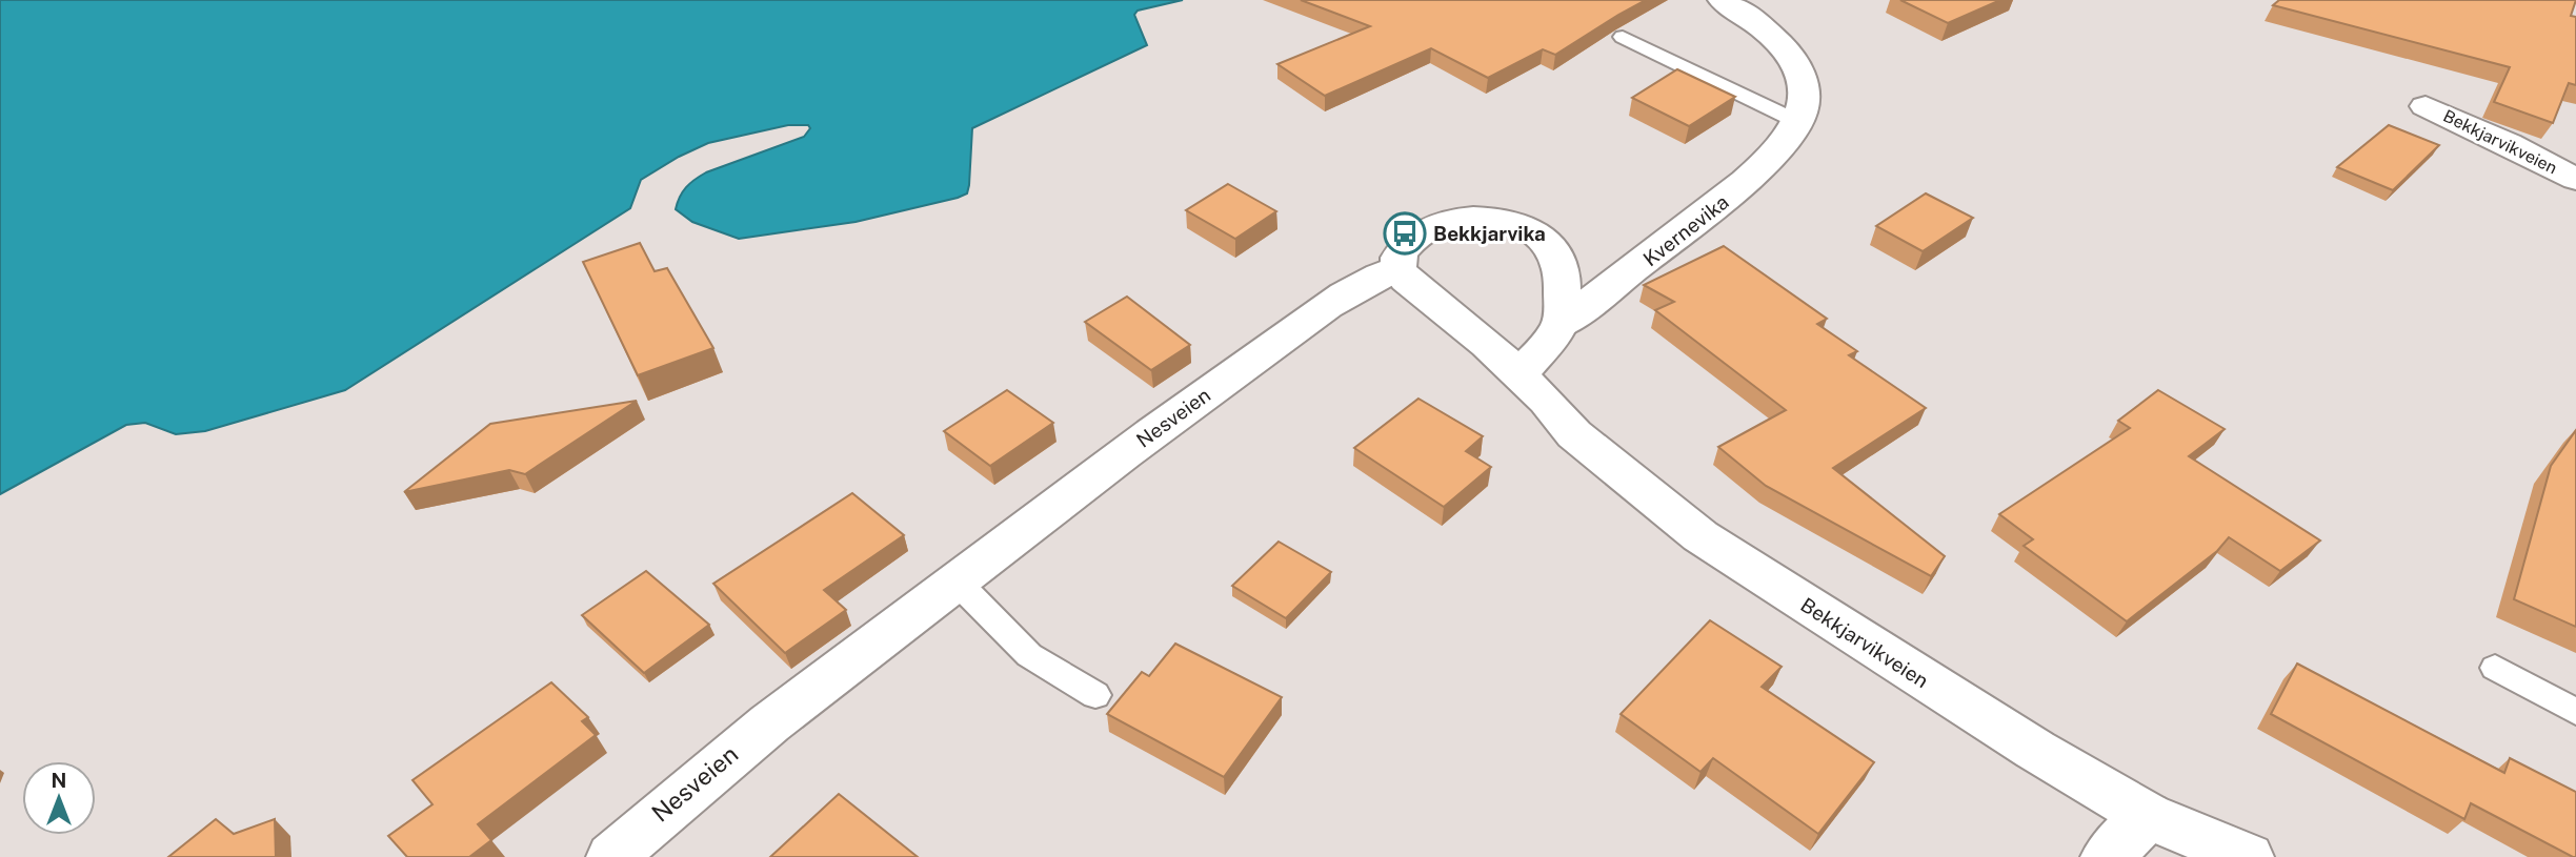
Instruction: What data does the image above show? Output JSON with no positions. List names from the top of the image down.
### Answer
{
  "streets": {
    "street": ["Bekkjarvikveien", "Kvernevika", "Nesveien"]
  },
  "crossings": [
    ["Bekkjarvikveien", "Nesveien"]
  ],
  "places": {
    "bus stop": ["Bekkjarvika"]
  },
  "north": "top"
}
